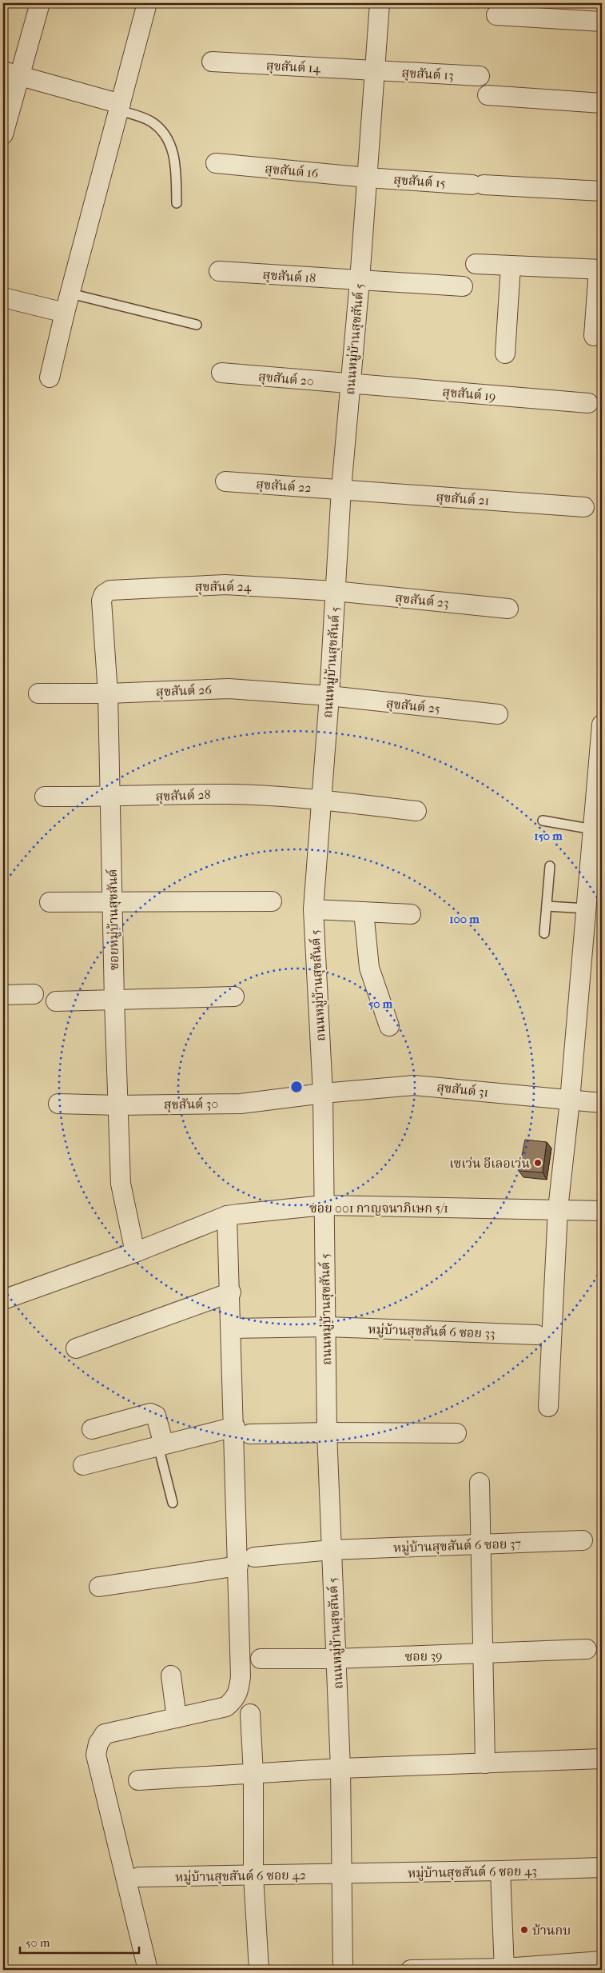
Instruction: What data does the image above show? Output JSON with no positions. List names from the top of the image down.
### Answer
{
  "streets": {
    "street": [
      "สุขสันต์ 14",
      "สุขสันต์ 13",
      "สุขสันต์ 16",
      "สุขสันต์ 15",
      "สุขสันต์ 18",
      "ถนนหมู่บ้านสุขสันต์ 5",
      "สุขสันต์ 20",
      "สุขสันต์ 19",
      "สุขสันต์ 22",
      "สุขสันต์ 21",
      "สุขสันต์ 24",
      "สุขสันต์ 23",
      "สุขสันต์ 26",
      "สุขสันต์ 25",
      "สุขสันต์ 28",
      "ซอยหมู่บ้านสุขสันต์",
      "สุขสันต์ 31",
      "สุขสันต์ 30",
      "ซอย 001 กาญจนาภิเษก 5/1",
      "หมู่บ้านสุขสันต์ 6 ซอย 33",
      "หมู่บ้านสุขสันต์ 6 ซอย 37",
      "ซอย 39",
      "หมู่บ้านสุขสันต์ 6 ซอย 43",
      "หมู่บ้านสุขสันต์ 6 ซอย 42"
    ]
  },
  "crossings": [
    ["สุขสันต์ 14", "สุขสันต์ 13"],
    ["สุขสันต์ 14", "ถนนหมู่บ้านสุขสันต์ 5"],
    ["สุขสันต์ 13", "ถนนหมู่บ้านสุขสันต์ 5"],
    ["สุขสันต์ 16", "สุขสันต์ 15"],
    ["สุขสันต์ 16", "ถนนหมู่บ้านสุขสันต์ 5"],
    ["สุขสันต์ 15", "ถนนหมู่บ้านสุขสันต์ 5"],
    ["สุขสันต์ 18", "ถนนหมู่บ้านสุขสันต์ 5"],
    ["ถนนหมู่บ้านสุขสันต์ 5", "สุขสันต์ 20"],
    ["ถนนหมู่บ้านสุขสันต์ 5", "สุขสันต์ 19"],
    ["ถนนหมู่บ้านสุขสันต์ 5", "สุขสันต์ 22"],
    ["ถนนหมู่บ้านสุขสันต์ 5", "สุขสันต์ 21"],
    ["ถนนหมู่บ้านสุขสันต์ 5", "สุขสันต์ 24"],
    ["ถนนหมู่บ้านสุขสันต์ 5", "สุขสันต์ 23"],
    ["ถนนหมู่บ้านสุขสันต์ 5", "สุขสันต์ 26"],
    ["ถนนหมู่บ้านสุขสันต์ 5", "สุขสันต์ 25"],
    ["ถนนหมู่บ้านสุขสันต์ 5", "สุขสันต์ 28"],
    ["ถนนหมู่บ้านสุขสันต์ 5", "สุขสันต์ 31"],
    ["ถนนหมู่บ้านสุขสันต์ 5", "สุขสันต์ 30"],
    ["ถนนหมู่บ้านสุขสันต์ 5", "ซอย 001 กาญจนาภิเษก 5/1"],
    ["ถนนหมู่บ้านสุขสันต์ 5", "หมู่บ้านสุขสันต์ 6 ซอย 33"],
    ["ถนนหมู่บ้านสุขสันต์ 5", "หมู่บ้านสุขสันต์ 6 ซอย 37"],
    ["ถนนหมู่บ้านสุขสันต์ 5", "ซอย 39"],
    ["ถนนหมู่บ้านสุขสันต์ 5", "หมู่บ้านสุขสันต์ 6 ซอย 43"],
    ["ถนนหมู่บ้านสุขสันต์ 5", "หมู่บ้านสุขสันต์ 6 ซอย 42"],
    ["สุขสันต์ 20", "สุขสันต์ 19"],
    ["สุขสันต์ 22", "สุขสันต์ 21"],
    ["สุขสันต์ 24", "สุขสันต์ 23"],
    ["สุขสันต์ 24", "ซอยหมู่บ้านสุขสันต์"],
    ["สุขสันต์ 26", "สุขสันต์ 25"],
    ["สุขสันต์ 26", "ซอยหมู่บ้านสุขสันต์"],
    ["สุขสันต์ 28", "ซอยหมู่บ้านสุขสันต์"],
    ["ซอยหมู่บ้านสุขสันต์", "สุขสันต์ 30"],
    ["ซอยหมู่บ้านสุขสันต์", "ซอย 001 กาญจนาภิเษก 5/1"],
    ["สุขสันต์ 31", "สุขสันต์ 30"],
    ["หมู่บ้านสุขสันต์ 6 ซอย 43", "หมู่บ้านสุขสันต์ 6 ซอย 42"]
  ],
  "places": ["เซเว่น อีเลอเว่น", "บ้านกบ"],
  "scale_bar": "50 m",
  "rings": ["150 m", "100 m", "50 m"]
}
